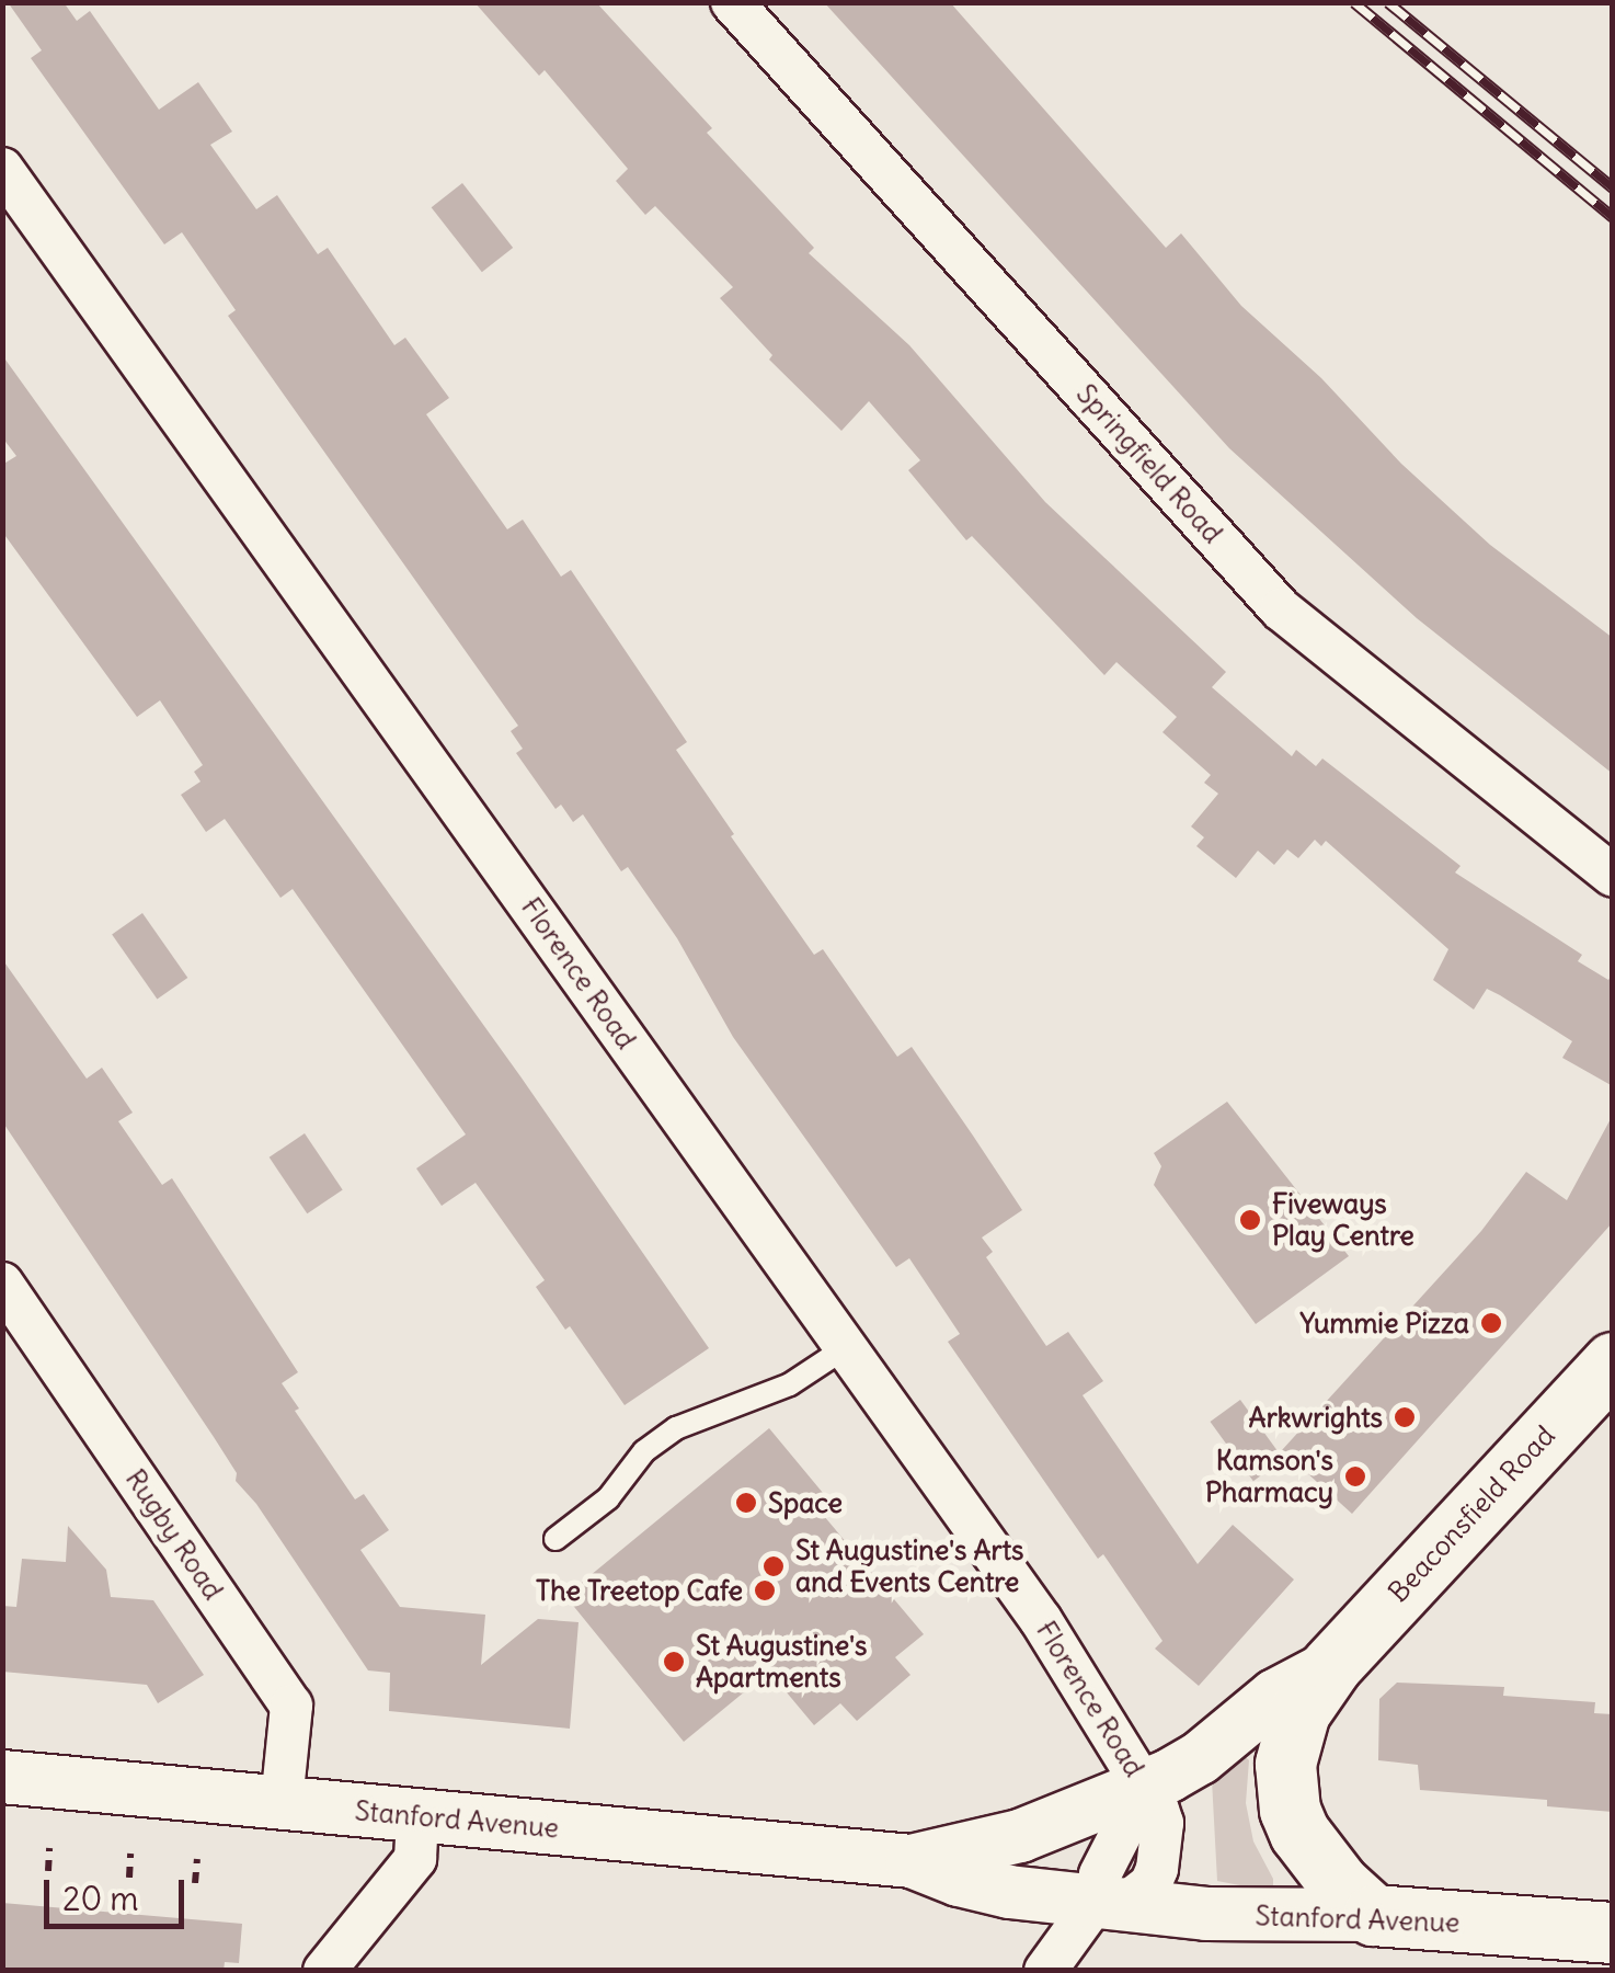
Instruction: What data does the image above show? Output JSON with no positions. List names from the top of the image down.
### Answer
{
  "streets": {
    "highway": ["Beaconsfield Road", "Stanford Avenue"],
    "street": ["Springfield Road", "Florence Road", "Rugby Road"]
  },
  "crossings": [
    ["Florence Road", "Beaconsfield Road"],
    ["Florence Road", "Stanford Avenue"],
    ["Beaconsfield Road", "Stanford Avenue"],
    ["Rugby Road", "Stanford Avenue"]
  ],
  "places": [
    "Fiveways Play Centre",
    "Yummie Pizza",
    "Arkwrights",
    "Kamson's Pharmacy",
    "Space",
    "St Augustine's Arts and Events Centre",
    "The Treetop Cafe",
    "St Augustine's Apartments"
  ],
  "scale_bar": "20 m"
}
